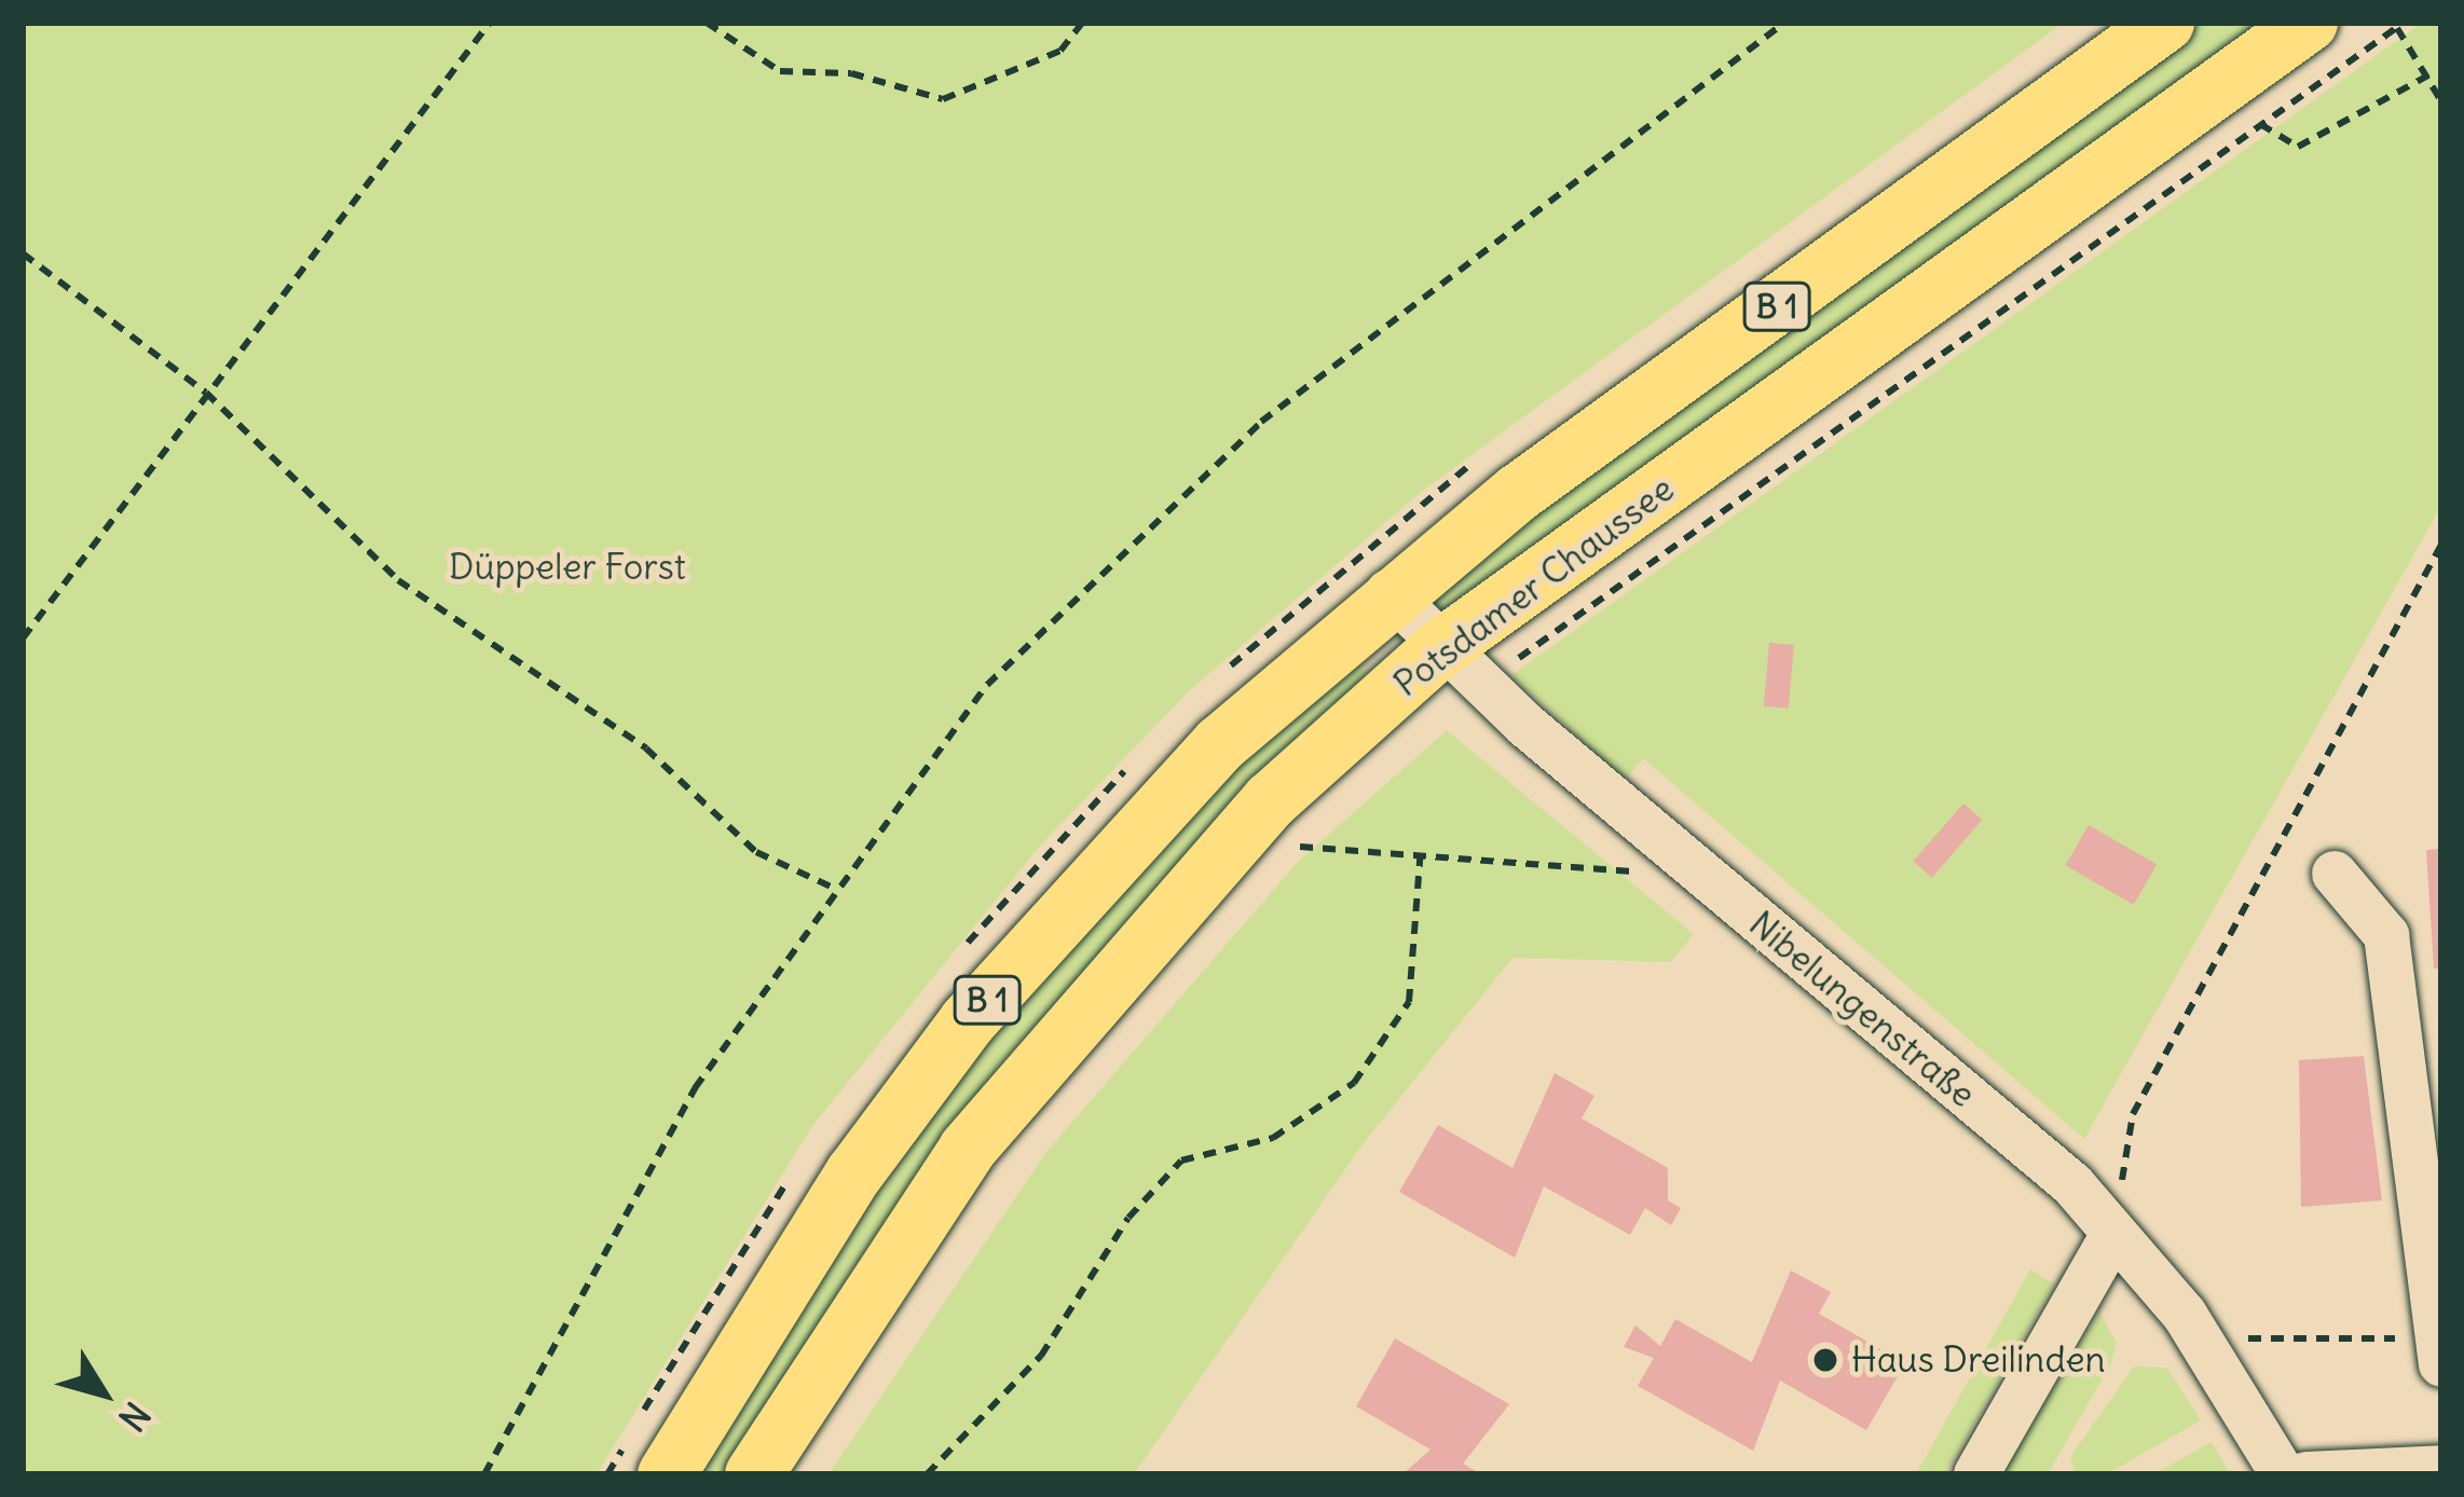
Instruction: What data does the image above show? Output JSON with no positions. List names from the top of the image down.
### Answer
{
  "streets": {
    "main road": ["B 1", "Potsdamer Chaussee"],
    "street": ["Nibelungenstraße"]
  },
  "crossings": [
    ["B 1", "Nibelungenstraße"],
    ["Potsdamer Chaussee", "Nibelungenstraße"]
  ],
  "parks": ["Düppeler Forst"],
  "places": ["Haus Dreilinden"],
  "north": "bottom right"
}
